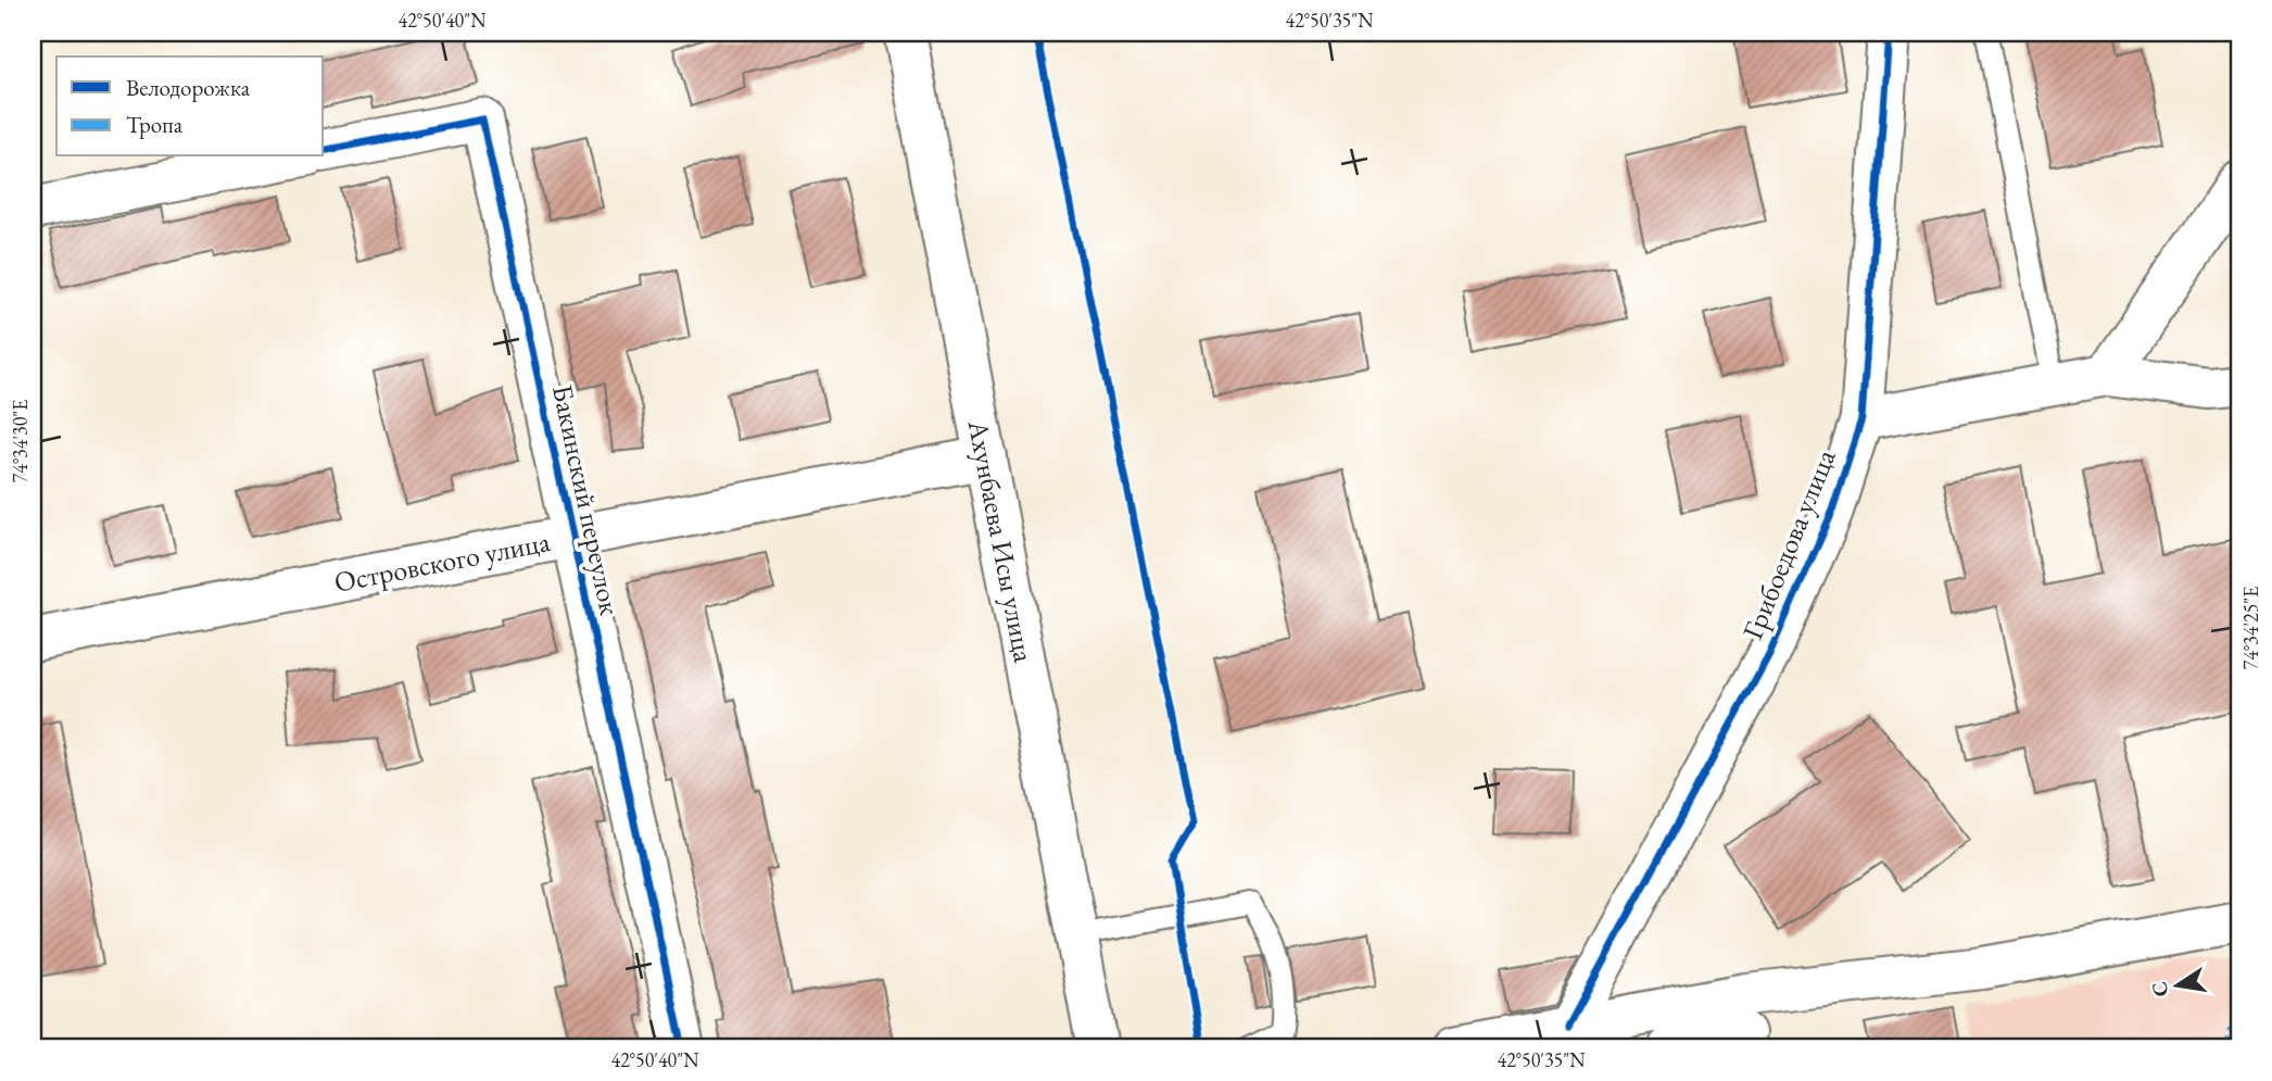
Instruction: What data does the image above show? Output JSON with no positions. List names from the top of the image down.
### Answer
{
  "streets": {
    "street": [
      "Бакинский переулок",
      "Ахунбаева Исы улица",
      "Грибоедова улица",
      "Островского улица"
    ]
  },
  "crossings": [
    ["Бакинский переулок", "Островского улица"],
    ["Ахунбаева Исы улица", "Островского улица"]
  ],
  "legend": ["Велодорожка", "Тропа"],
  "north": "left",
  "coordinates": [
    "42°50'40\"N",
    "42°50'35\"N",
    "74°34'30\"E",
    "74°34'25\"E"
  ]
}
